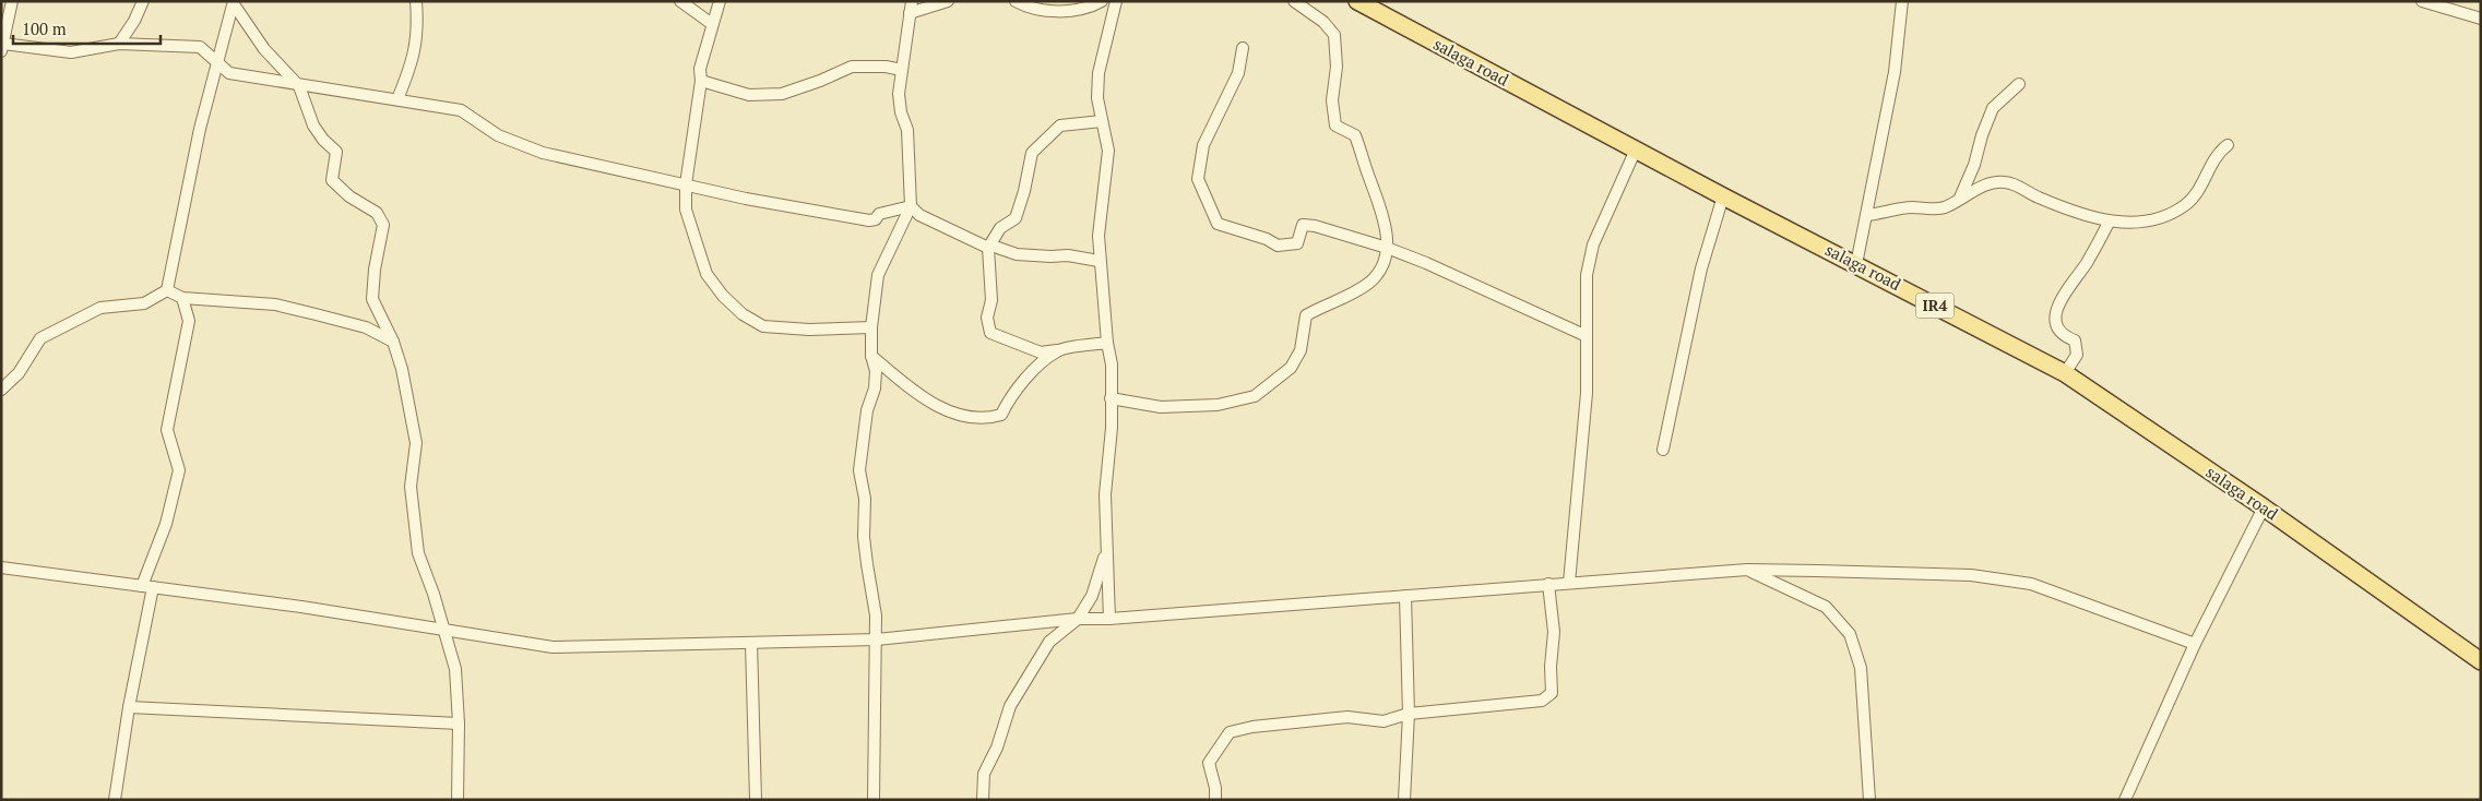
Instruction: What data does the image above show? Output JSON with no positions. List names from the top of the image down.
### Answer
{
  "streets": {
    "main road": ["salaga road", "IR4"]
  },
  "scale_bar": "100 m"
}
